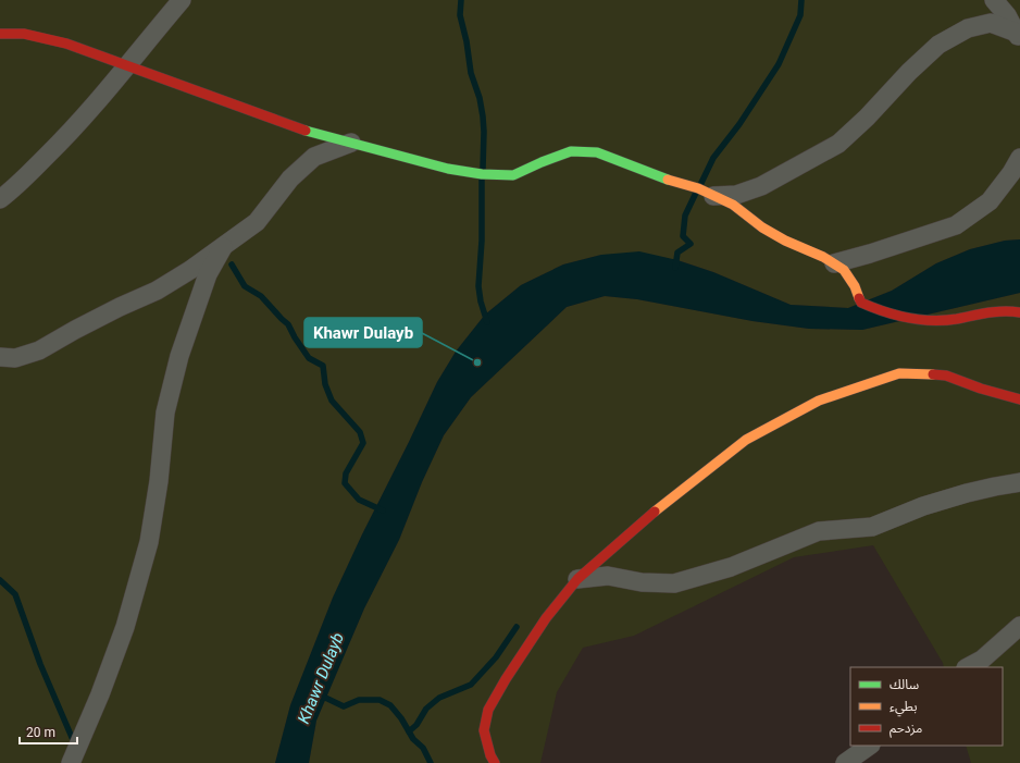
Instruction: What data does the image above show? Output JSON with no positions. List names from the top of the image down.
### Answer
{
  "water": ["Khawr Dulayb"],
  "places": ["Khawr Dulayb"],
  "legend": ["سالك", "بطيء", "مزدحم"],
  "scale_bar": "20 m"
}
